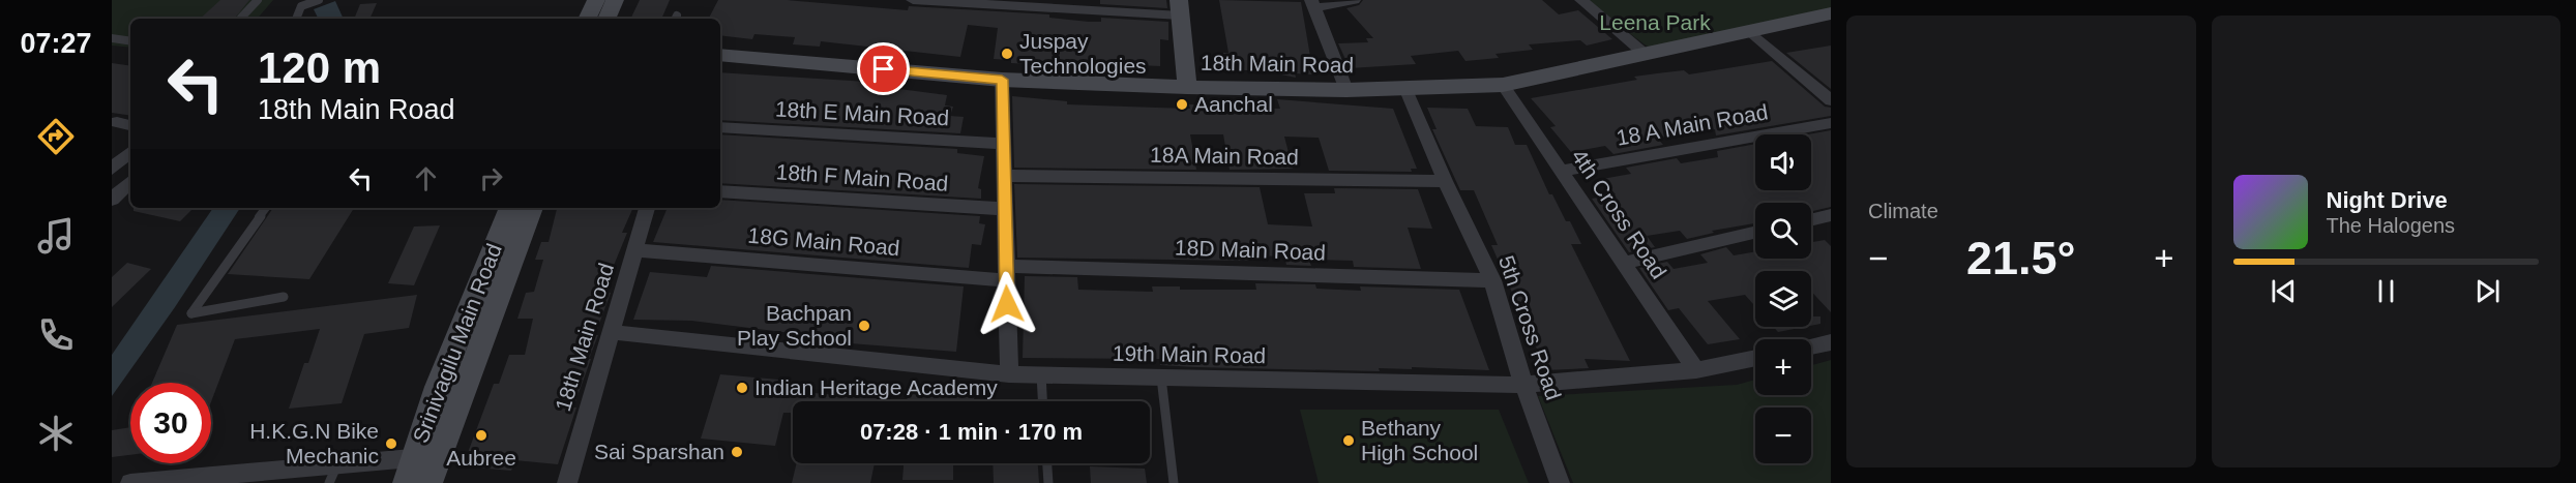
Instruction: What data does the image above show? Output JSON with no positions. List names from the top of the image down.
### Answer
{
  "streets": {
    "street": [
      "18th Main Road",
      "18th E Main Road",
      "18 A Main Road",
      "18A Main Road",
      "18th F Main Road",
      "4th Cross Road",
      "18G Main Road",
      "18D Main Road",
      "5th Cross Road",
      "Srinivagilu Main Road",
      "19th Main Road"
    ]
  },
  "crossings": [
    ["18th Main Road", "4th Cross Road"],
    ["18th Main Road", "18G Main Road"],
    ["18th Main Road", "5th Cross Road"],
    ["18th Main Road", "19th Main Road"],
    ["18 A Main Road", "4th Cross Road"],
    ["18A Main Road", "5th Cross Road"],
    ["4th Cross Road", "19th Main Road"],
    ["18G Main Road", "18D Main Road"],
    ["18D Main Road", "5th Cross Road"],
    ["5th Cross Road", "19th Main Road"]
  ],
  "parks": ["Leena Park"],
  "places": [
    "Juspay Technologies",
    "Aanchal",
    "Bachpan Play School",
    "Indian Heritage Academy",
    "Aubree",
    "Bethany High School",
    "H.K.G.N Bike Mechanic",
    "Sai Sparshan"
  ],
  "page": {
    "tabs": "07:27",
    "tile": "Climate",
    "turn": ["120 m", "18th Main Road"],
    "map_buttons": ["+", "−"],
    "song": ["Night Drive", "The Halogens"],
    "heat": ["−", "21.5°", "+"],
    "limit": "30",
    "trip": "07:28 · 1 min · 170 m"
  }
}
